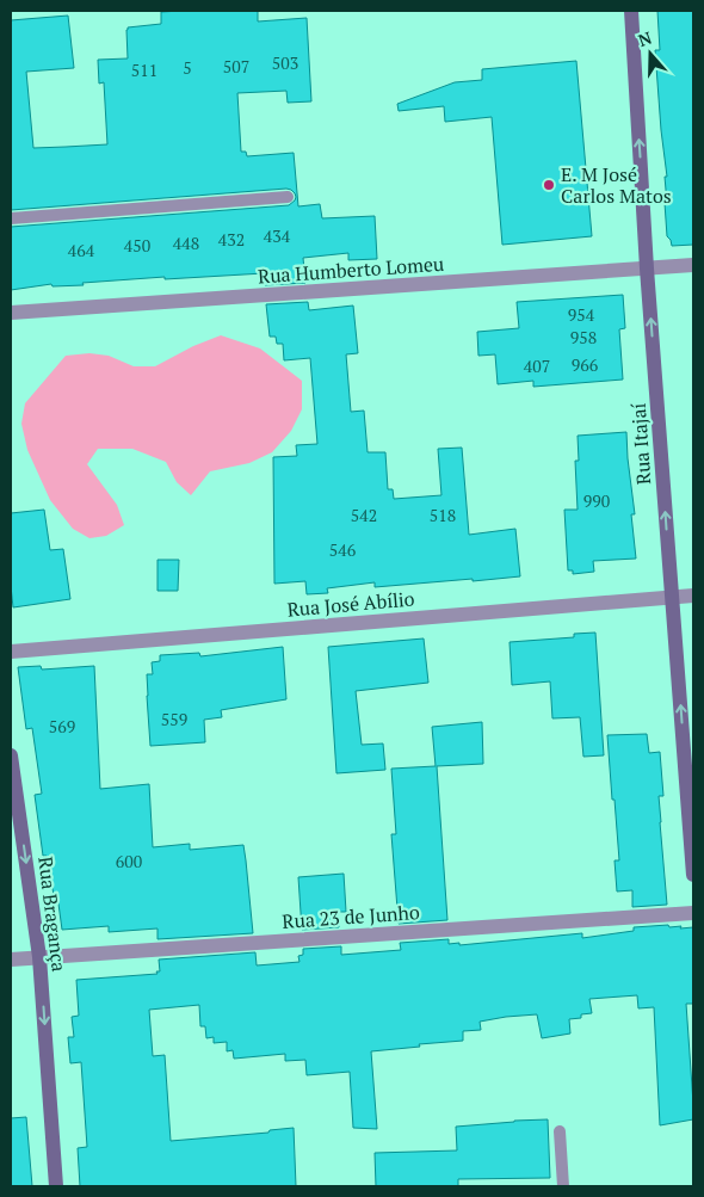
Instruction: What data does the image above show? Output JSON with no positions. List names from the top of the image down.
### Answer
{
  "streets": {
    "street": [
      "Rua Humberto Lomeu",
      "Rua Itajaí",
      "Rua José Abílio",
      "Rua Bragança",
      "Rua 23 de Junho"
    ]
  },
  "crossings": [
    ["Rua Humberto Lomeu", "Rua Itajaí"],
    ["Rua Itajaí", "Rua José Abílio"],
    ["Rua Bragança", "Rua 23 de Junho"]
  ],
  "one_way": ["Rua Itajaí", "Rua Bragança"],
  "places": ["E. M José Carlos Matos"],
  "house_numbers": [
    "503",
    "507",
    "5",
    "511",
    "434",
    "432",
    "448",
    "450",
    "464",
    "954",
    "958",
    "966",
    "407",
    "990",
    "542",
    "518",
    "546",
    "559",
    "569",
    "600"
  ],
  "north": "top"
}
